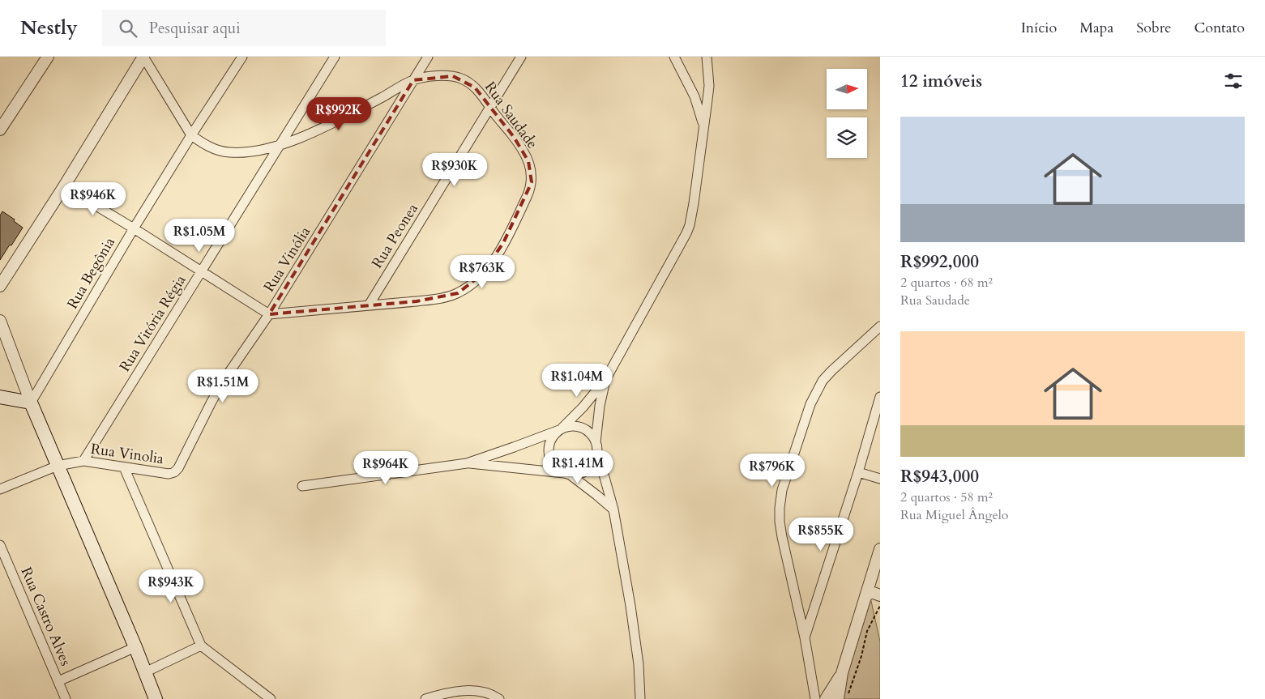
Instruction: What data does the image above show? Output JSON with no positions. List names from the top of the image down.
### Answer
{
  "streets": {
    "street": [
      "Rua Saudade",
      "Rua Peonea",
      "Rua Vinólia",
      "Rua Begônia",
      "Rua Vitória Régia",
      "Rua Vinolia",
      "Rua Castro Alves"
    ]
  },
  "crossings": [
    ["Rua Saudade", "Rua Peonea"],
    ["Rua Saudade", "Rua Vinólia"],
    ["Rua Saudade", "Rua Begônia"],
    ["Rua Saudade", "Rua Vitória Régia"],
    ["Rua Vinólia", "Rua Vinolia"],
    ["Rua Vitória Régia", "Rua Vinolia"]
  ],
  "north": "right",
  "page": {
    "header": "Nestly",
    "search": "Pesquisar aqui",
    "nav": [
      "Início",
      "Mapa",
      "Sobre",
      "Contato"
    ],
    "heading": "12 imóveis",
    "price": [
      "R$992K",
      "R$930K",
      "R$946K",
      "R$1.05M",
      "R$763K",
      "R$1.04M",
      "R$1.51M",
      "R$1.41M",
      "R$964K",
      "R$796K",
      "R$855K",
      "R$943K"
    ],
    "list": [
      {
        "name": "R$992,000",
        "note": "2 quartos · 68 m² · Rua Saudade"
      },
      {
        "name": "R$943,000",
        "note": "2 quartos · 58 m² · Rua Miguel Ângelo"
      }
    ]
  }
}
